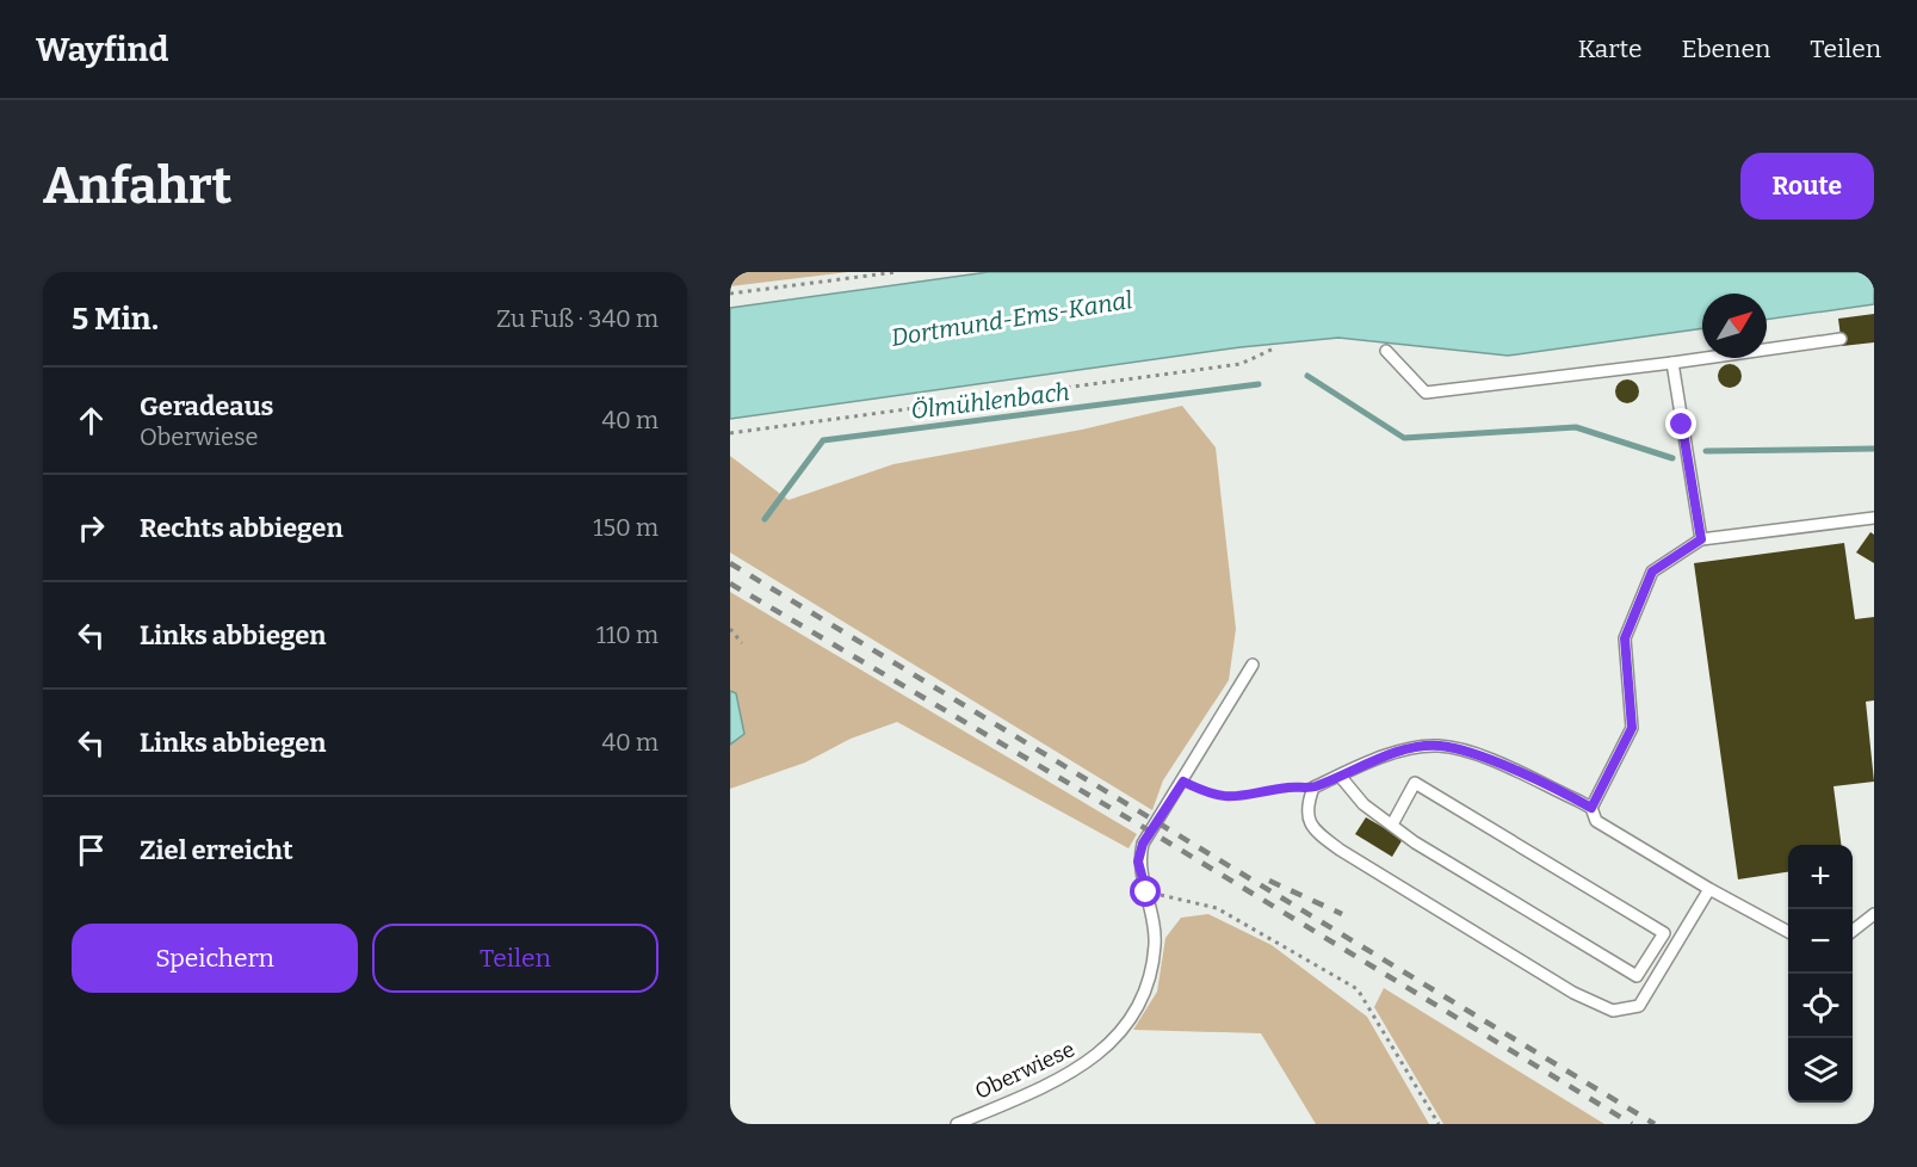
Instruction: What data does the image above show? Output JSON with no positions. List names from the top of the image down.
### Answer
{
  "streets": {
    "lane": ["Oberwiese"]
  },
  "water": ["Dortmund-Ems-Kanal", "Ölmühlenbach"],
  "north": "top right",
  "page": {
    "header": "Wayfind",
    "nav": ["Karte", "Ebenen", "Teilen"],
    "buttons": [
      "Route",
      ["Speichern", "Teilen"]
    ],
    "title": "Anfahrt",
    "heading": ["5 Min.", "Zu Fuß · 340 m"],
    "list": [
      ["Geradeaus", "Oberwiese", "40 m"],
      ["Rechts abbiegen", "150 m"],
      ["Links abbiegen", "110 m"],
      ["Links abbiegen", "40 m"],
      "Ziel erreicht"
    ],
    "map_buttons": ["+", "−"]
  }
}
